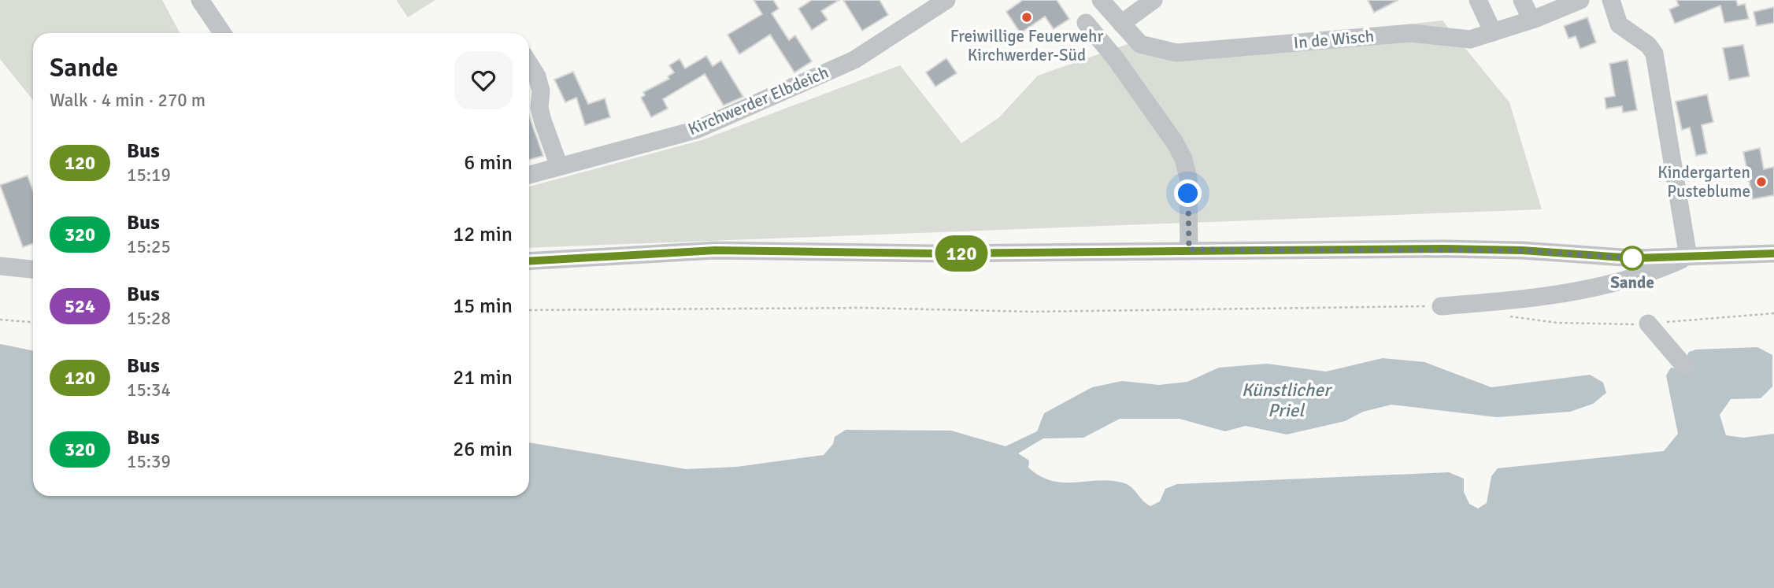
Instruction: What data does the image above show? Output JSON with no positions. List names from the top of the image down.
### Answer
{
  "streets": {
    "street": ["In de Wisch", "Kirchwerder Elbdeich"]
  },
  "water": ["Künstlicher Priel"],
  "places": ["Freiwillige Feuerwehr Kirchwerder-Süd", "Kindergarten Pusteblume", "Sande"],
  "lines": ["bus line 120"],
  "page": {
    "on_map": "120",
    "heading": ["Sande", "Walk · 4 min · 270 m"],
    "list": [
      {
        "mark": "120",
        "name": "Bus",
        "note": "15:19",
        "value": "6 min"
      },
      {
        "mark": "320",
        "name": "Bus",
        "note": "15:25",
        "value": "12 min"
      },
      {
        "mark": "524",
        "name": "Bus",
        "note": "15:28",
        "value": "15 min"
      },
      {
        "mark": "120",
        "name": "Bus",
        "note": "15:34",
        "value": "21 min"
      },
      {
        "mark": "320",
        "name": "Bus",
        "note": "15:39",
        "value": "26 min"
      }
    ]
  }
}
